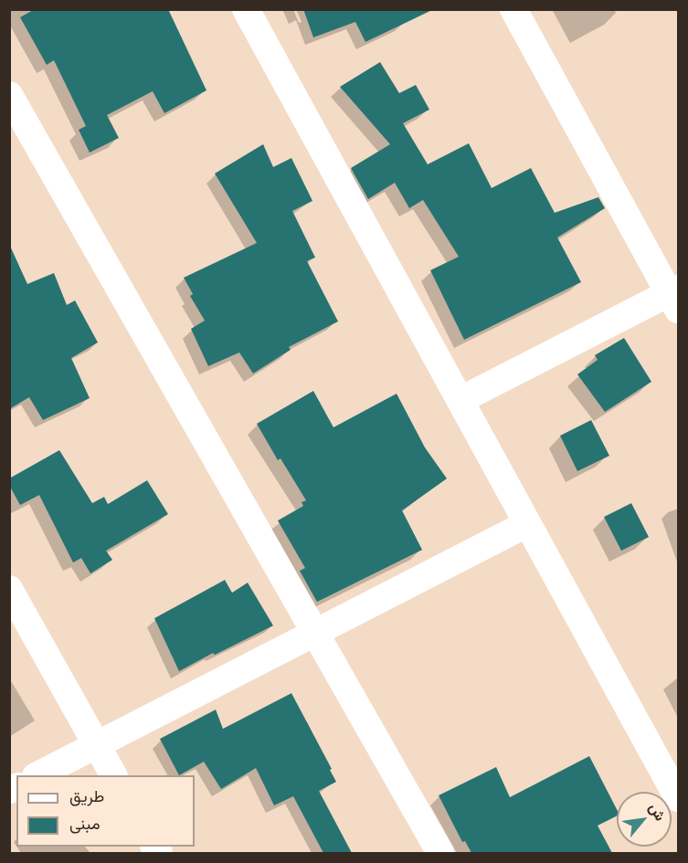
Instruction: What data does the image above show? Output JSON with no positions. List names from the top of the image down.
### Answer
{
  "legend": ["طريق", "مبنى"],
  "north": "top right"
}
